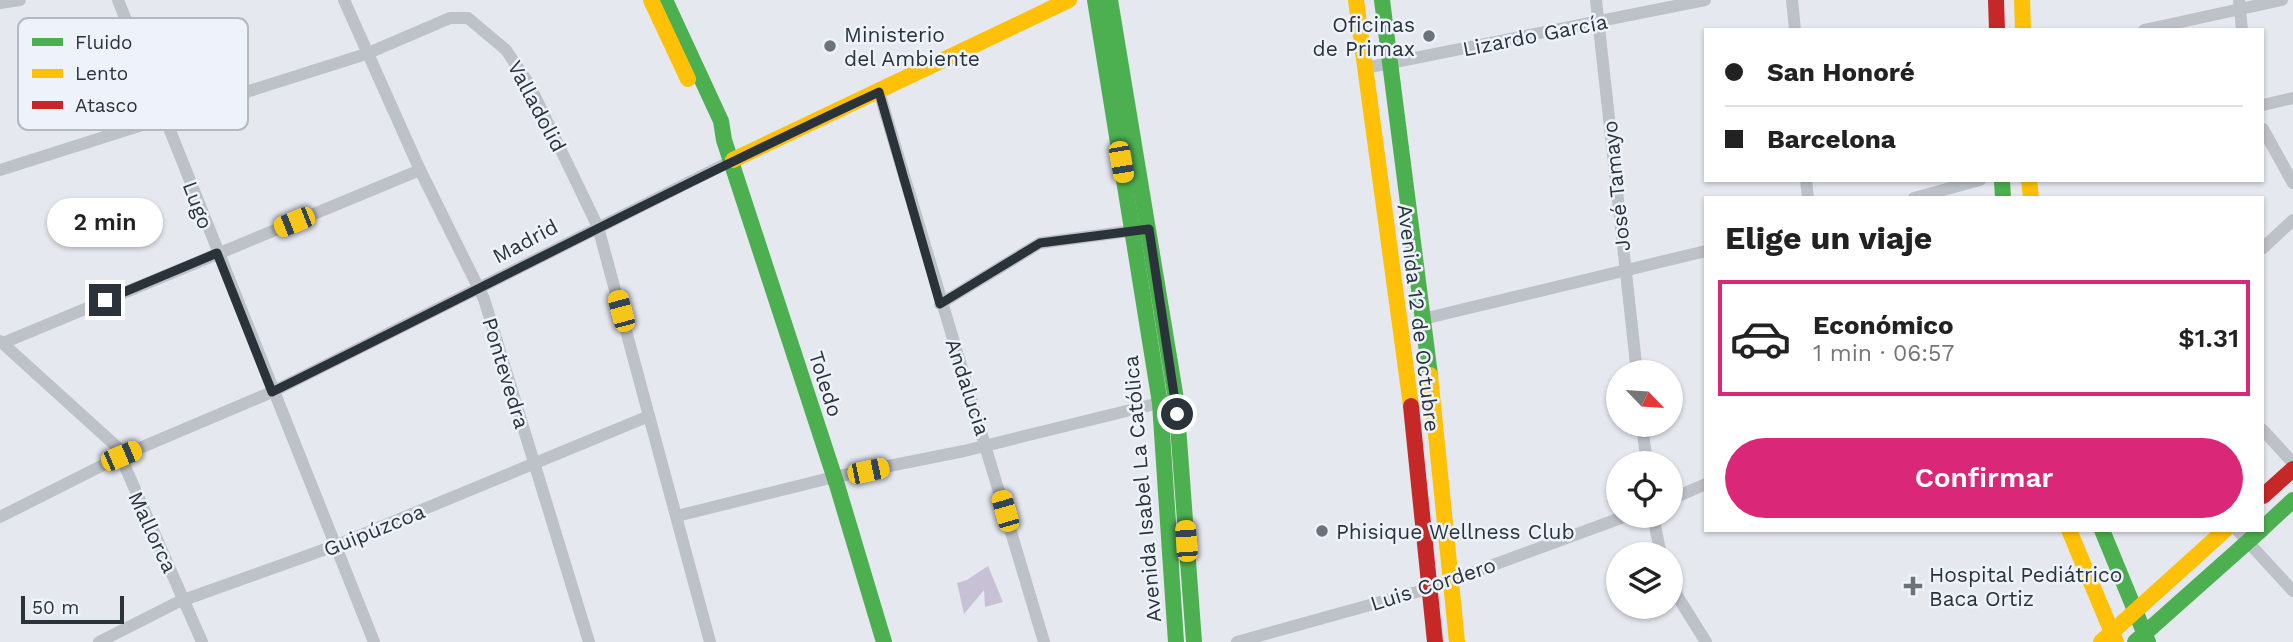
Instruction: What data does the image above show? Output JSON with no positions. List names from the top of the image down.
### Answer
{
  "streets": {
    "street": [
      "Lizardo García",
      "Valladolid",
      "José Tamayo",
      "Lugo",
      "Madrid",
      "Avenida 12 de Octubre",
      "Pontevedra",
      "Toledo",
      "Andalucia",
      "Avenida Isabel La Católica",
      "Guipúzcoa",
      "Mallorca",
      "Luis Cordero"
    ]
  },
  "crossings": [
    ["Lizardo García", "José Tamayo"],
    ["Lizardo García", "Avenida 12 de Octubre"],
    ["Valladolid", "Madrid"],
    ["Valladolid", "Pontevedra"],
    ["Valladolid", "Guipúzcoa"],
    ["Lugo", "Madrid"],
    ["Lugo", "Guipúzcoa"],
    ["Madrid", "Pontevedra"],
    ["Madrid", "Toledo"],
    ["Madrid", "Andalucia"],
    ["Madrid", "Mallorca"],
    ["Avenida 12 de Octubre", "Luis Cordero"],
    ["Pontevedra", "Guipúzcoa"],
    ["Guipúzcoa", "Mallorca"]
  ],
  "places": {
    "other": ["Oficinas de Primax", "Ministerio del Ambiente", "Phisique Wellness Club"],
    "health": ["Hospital Pediátrico Baca Ortiz"]
  },
  "legend": ["Fluido", "Lento", "Atasco"],
  "scale_bar": "50 m",
  "north": "bottom right",
  "page": {
    "banner": ["San Honoré", "Barcelona"],
    "heading": "Elige un viaje",
    "bubble": "2 min",
    "list": [
      {
        "name": "Económico",
        "note": "1 min · 06:57",
        "value": "$1.31"
      }
    ],
    "buttons": "Confirmar",
    "scale": "50 m"
  }
}
